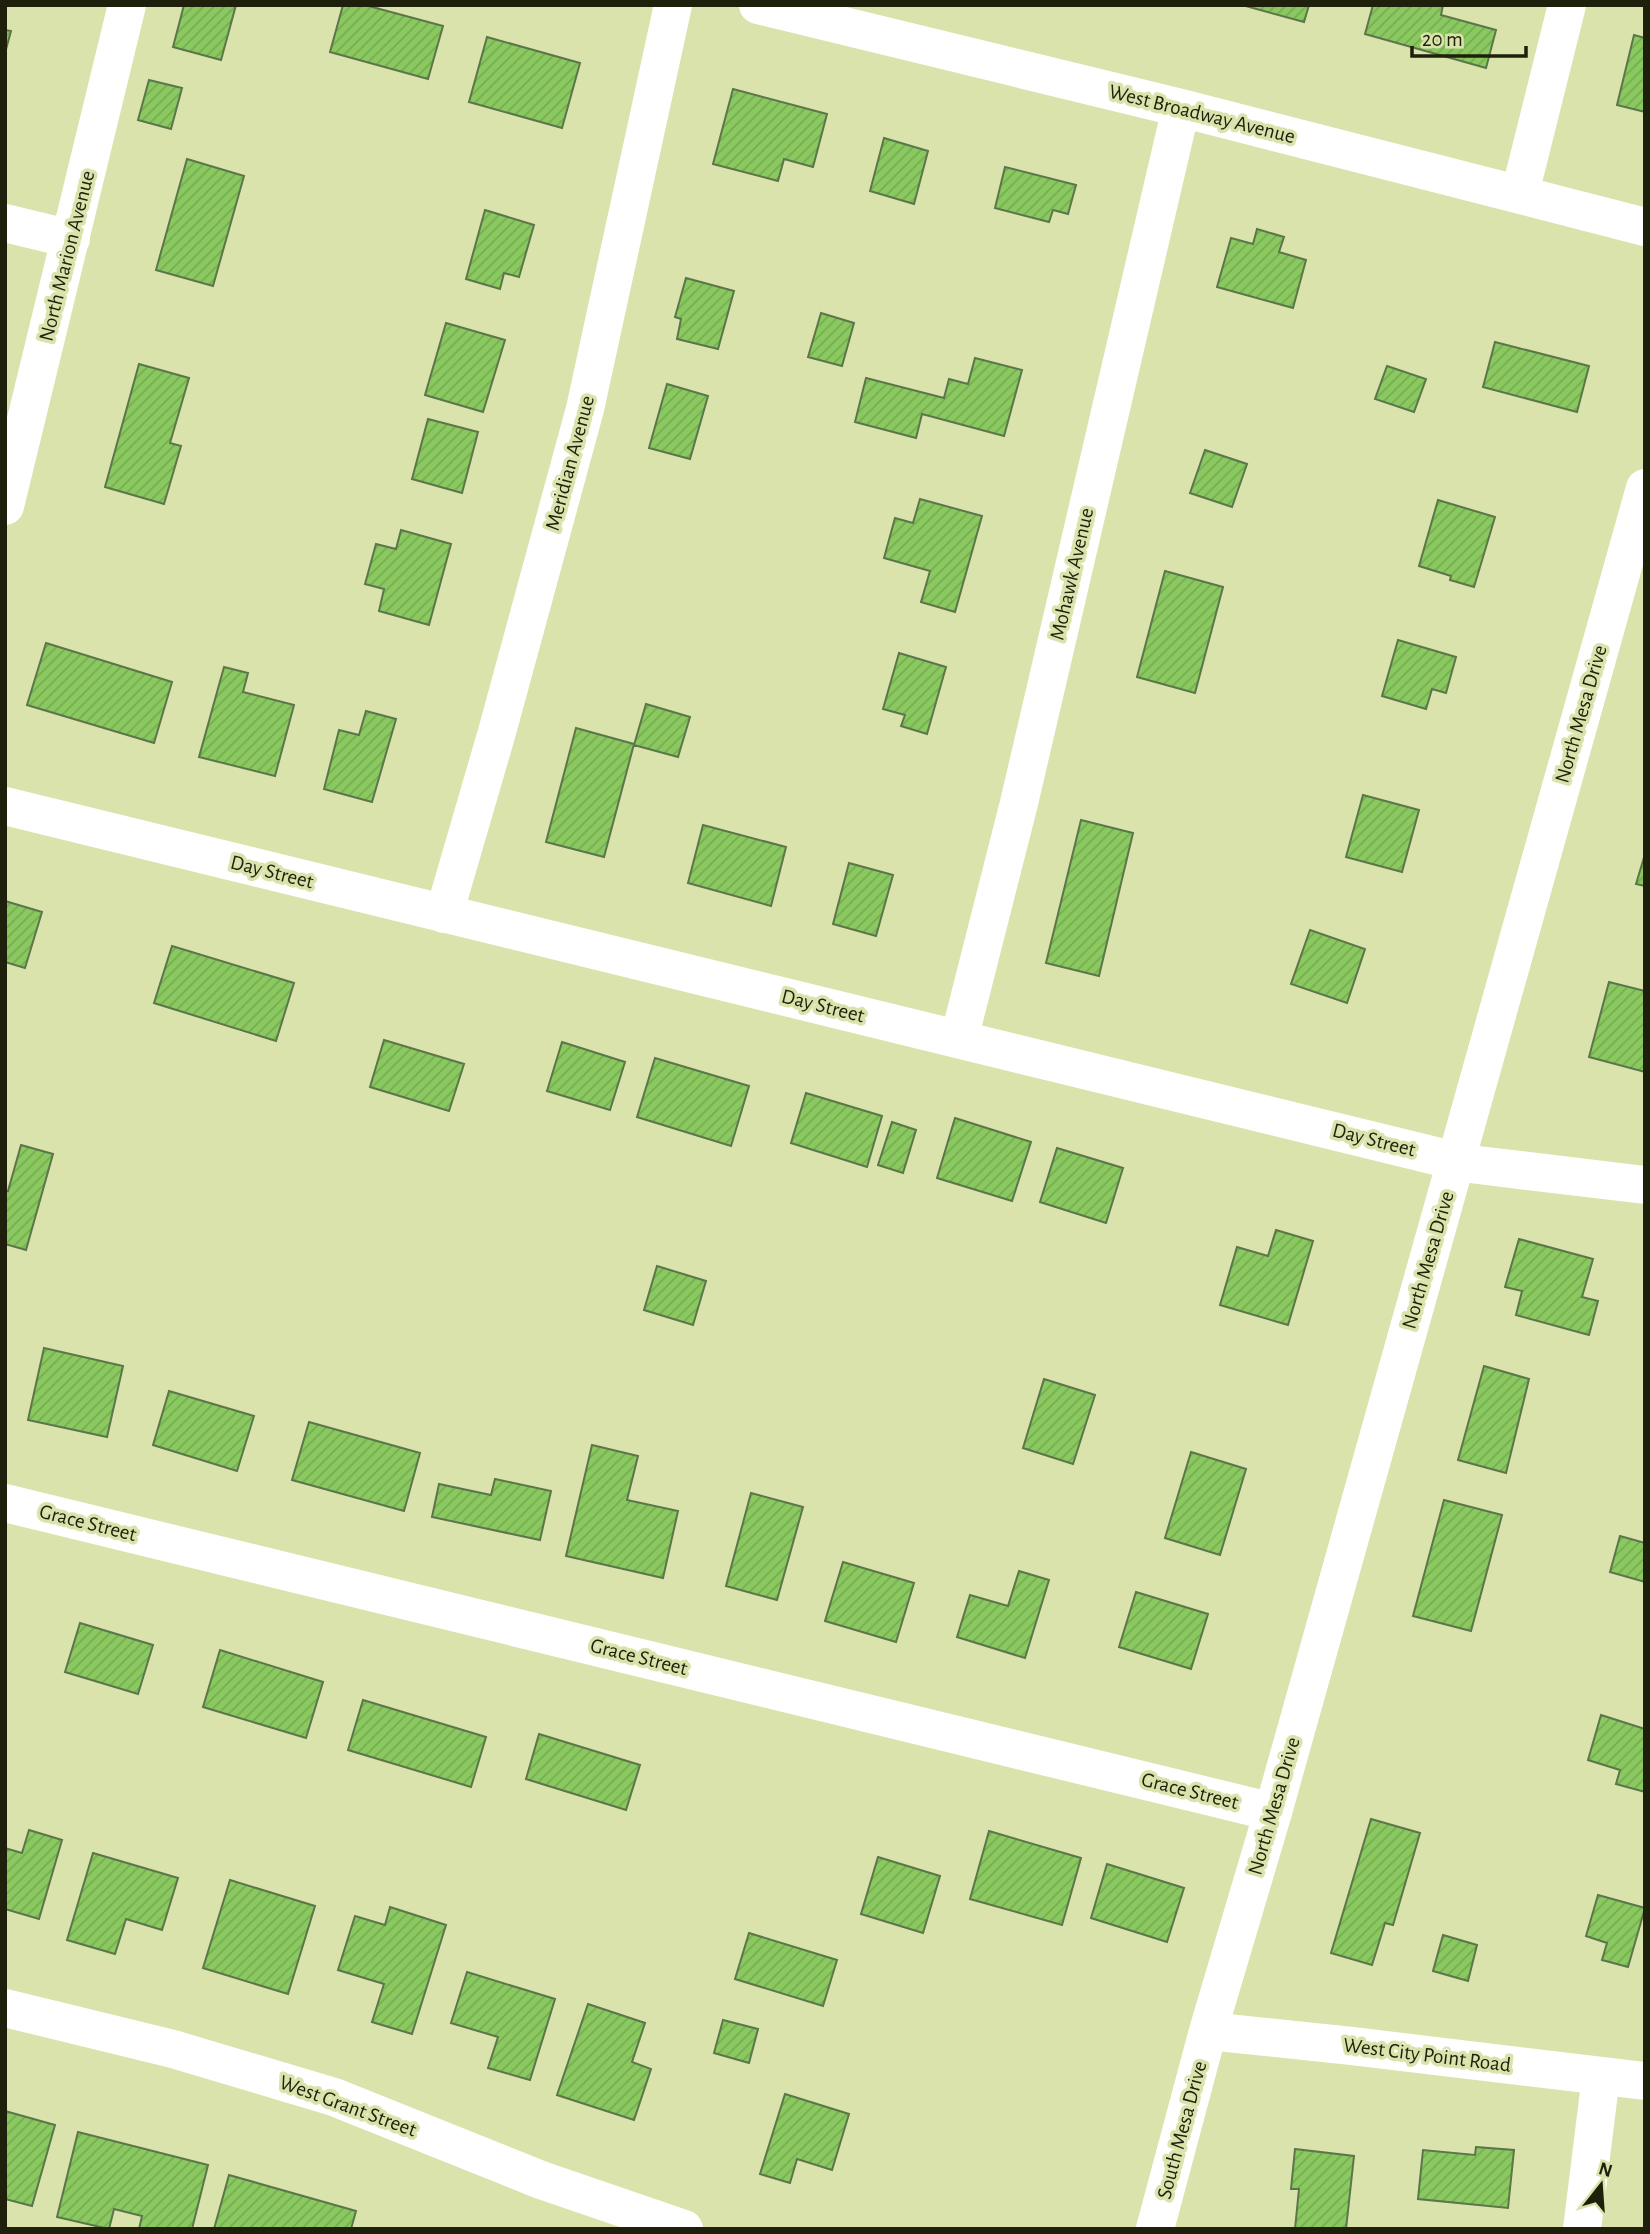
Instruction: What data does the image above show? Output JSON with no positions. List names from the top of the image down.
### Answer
{
  "streets": {
    "street": [
      "West Broadway Avenue",
      "North Marion Avenue",
      "Meridian Avenue",
      "Mohawk Avenue",
      "North Mesa Drive",
      "Day Street",
      "Grace Street",
      "West City Point Road",
      "West Grant Street",
      "South Mesa Drive"
    ]
  },
  "crossings": [
    ["West Broadway Avenue", "Mohawk Avenue"],
    ["Meridian Avenue", "Day Street"],
    ["Mohawk Avenue", "Day Street"],
    ["North Mesa Drive", "Day Street"],
    ["North Mesa Drive", "Grace Street"],
    ["North Mesa Drive", "West City Point Road"],
    ["North Mesa Drive", "South Mesa Drive"],
    ["West City Point Road", "South Mesa Drive"]
  ],
  "scale_bar": "20 m",
  "north": "top"
}
